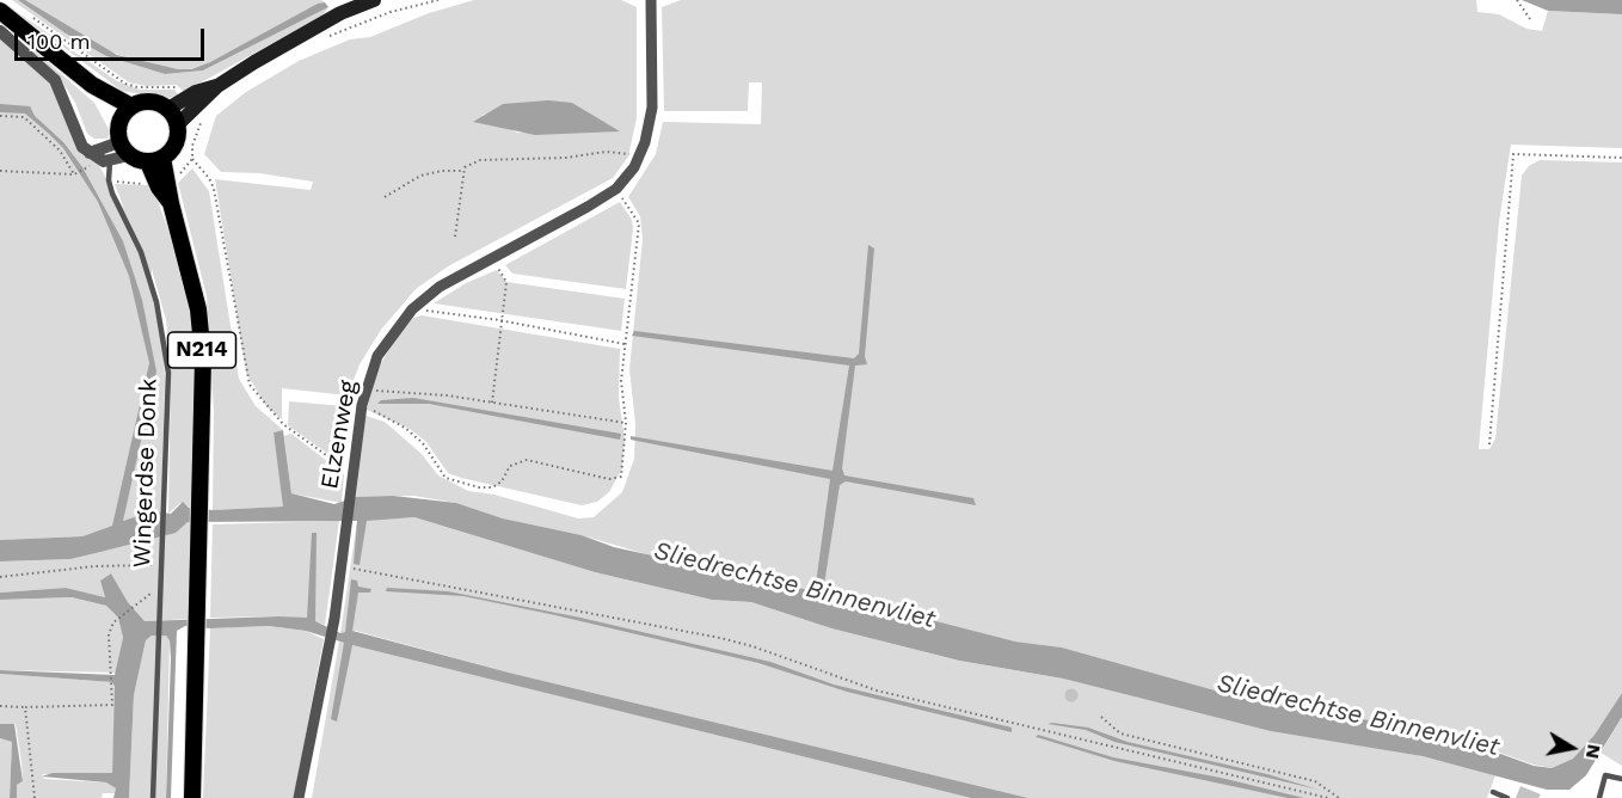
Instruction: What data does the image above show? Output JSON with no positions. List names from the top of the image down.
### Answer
{
  "streets": {
    "main road": ["N214"],
    "street": ["Elzenweg"],
    "lane": ["Wingerdse Donk"]
  },
  "water": ["Sliedrechtse Binnenvliet"],
  "scale_bar": "100 m",
  "north": "right"
}
